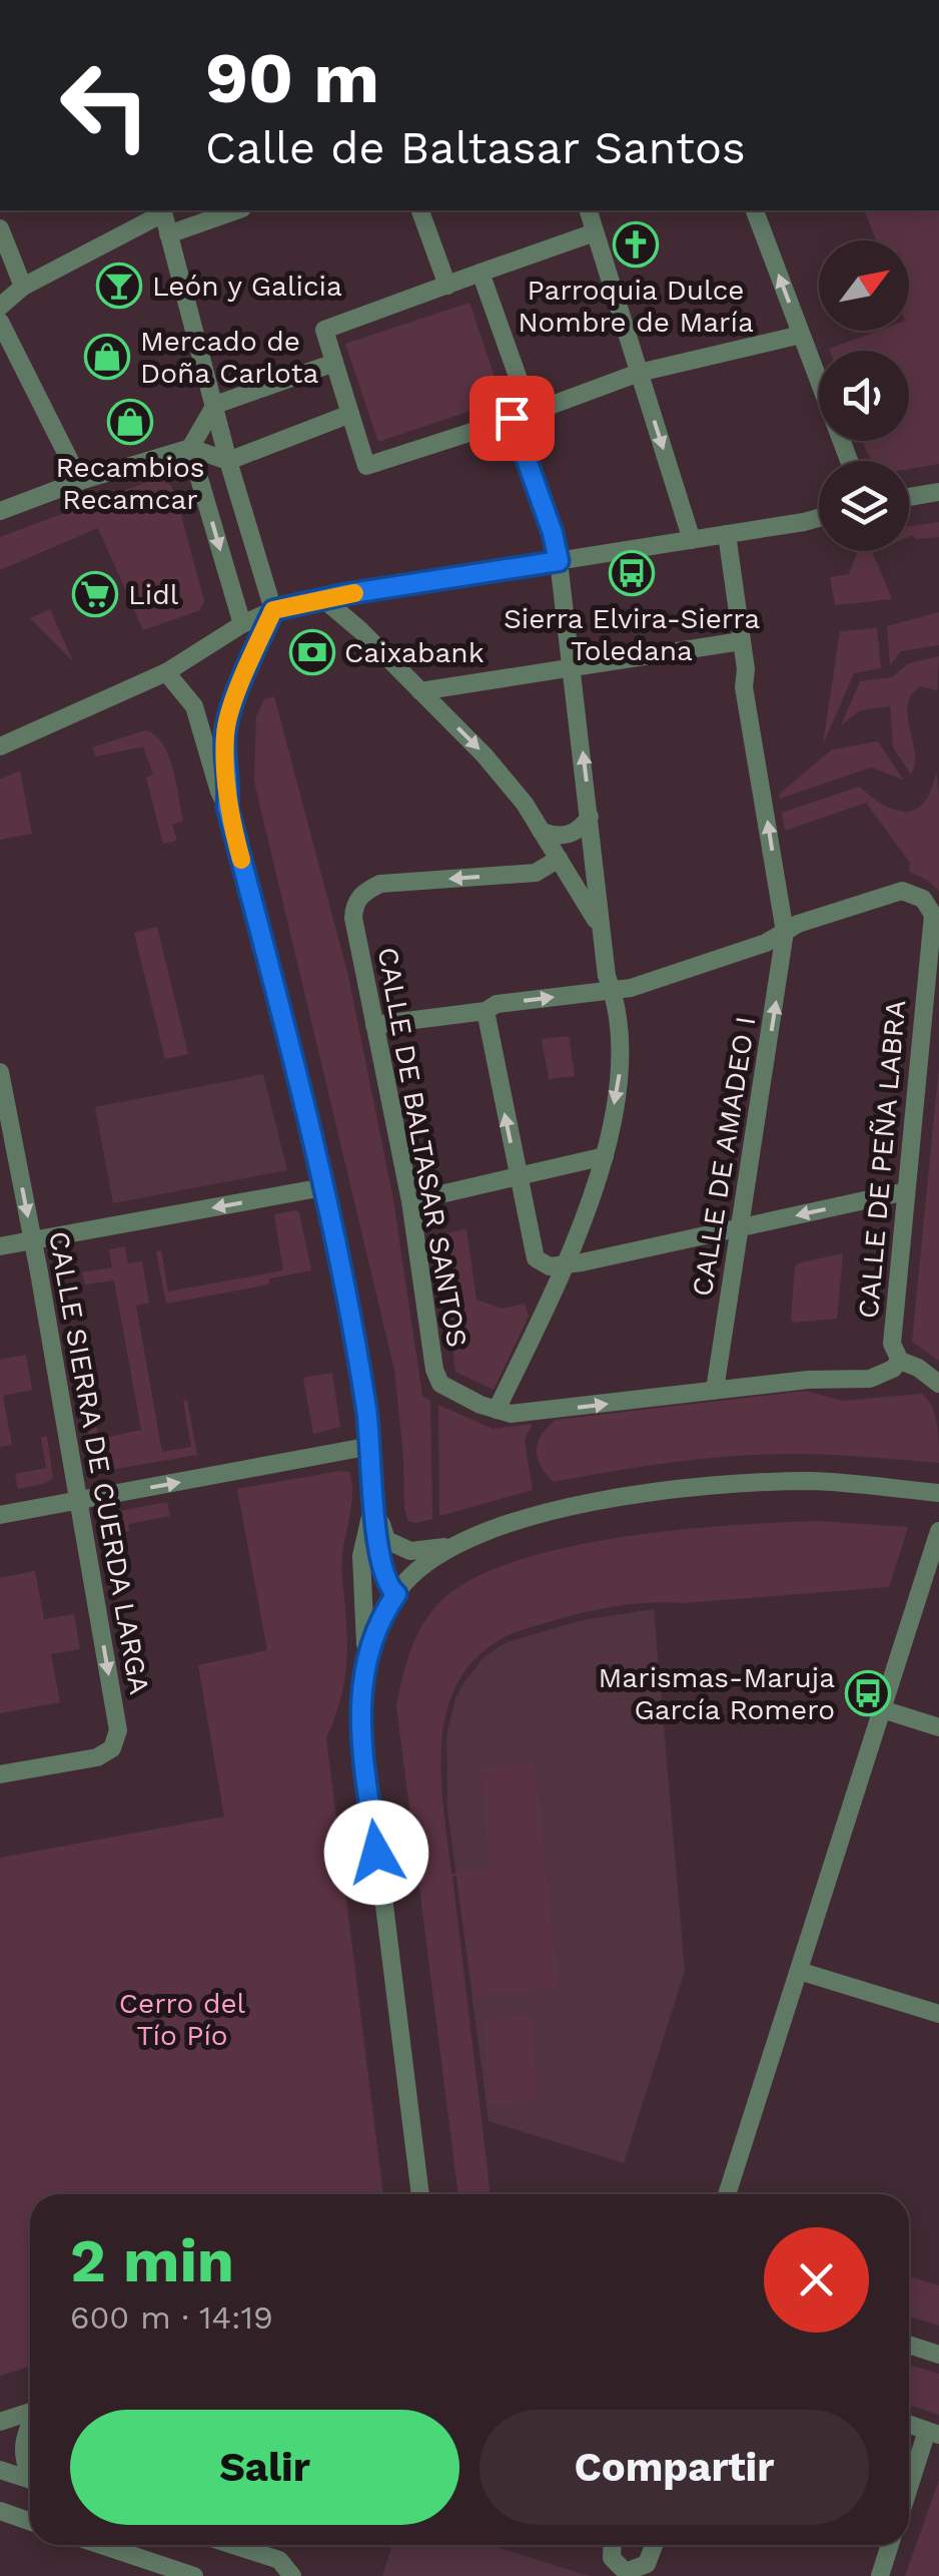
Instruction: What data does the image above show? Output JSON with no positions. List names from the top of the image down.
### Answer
{
  "streets": {
    "street": [
      "CALLE DE BALTASAR SANTOS",
      "CALLE DE AMADEO I",
      "CALLE DE PEÑA LABRA",
      "CALLE SIERRA DE CUERDA LARGA"
    ]
  },
  "crossings": [
    ["CALLE DE AMADEO I", "CALLE DE PEÑA LABRA"]
  ],
  "one_way": ["CALLE SIERRA DE CUERDA LARGA"],
  "parks": ["Cerro del Tío Pío"],
  "places": {
    "church": ["Parroquia Dulce Nombre de María"],
    "bar": ["León y Galicia"],
    "shop": ["Mercado de Doña Carlota", "Recambios Recamcar"],
    "bus stop": ["Sierra Elvira-Sierra Toledana", "Marismas-Maruja García Romero"],
    "supermarket": ["Lidl"],
    "bank": ["Caixabank"]
  },
  "north": "top right",
  "page": {
    "turn": ["90 m", "Calle de Baltasar Santos"],
    "heading": ["2 min", "600 m · 14:19"],
    "buttons": ["Salir", "Compartir"]
  }
}
